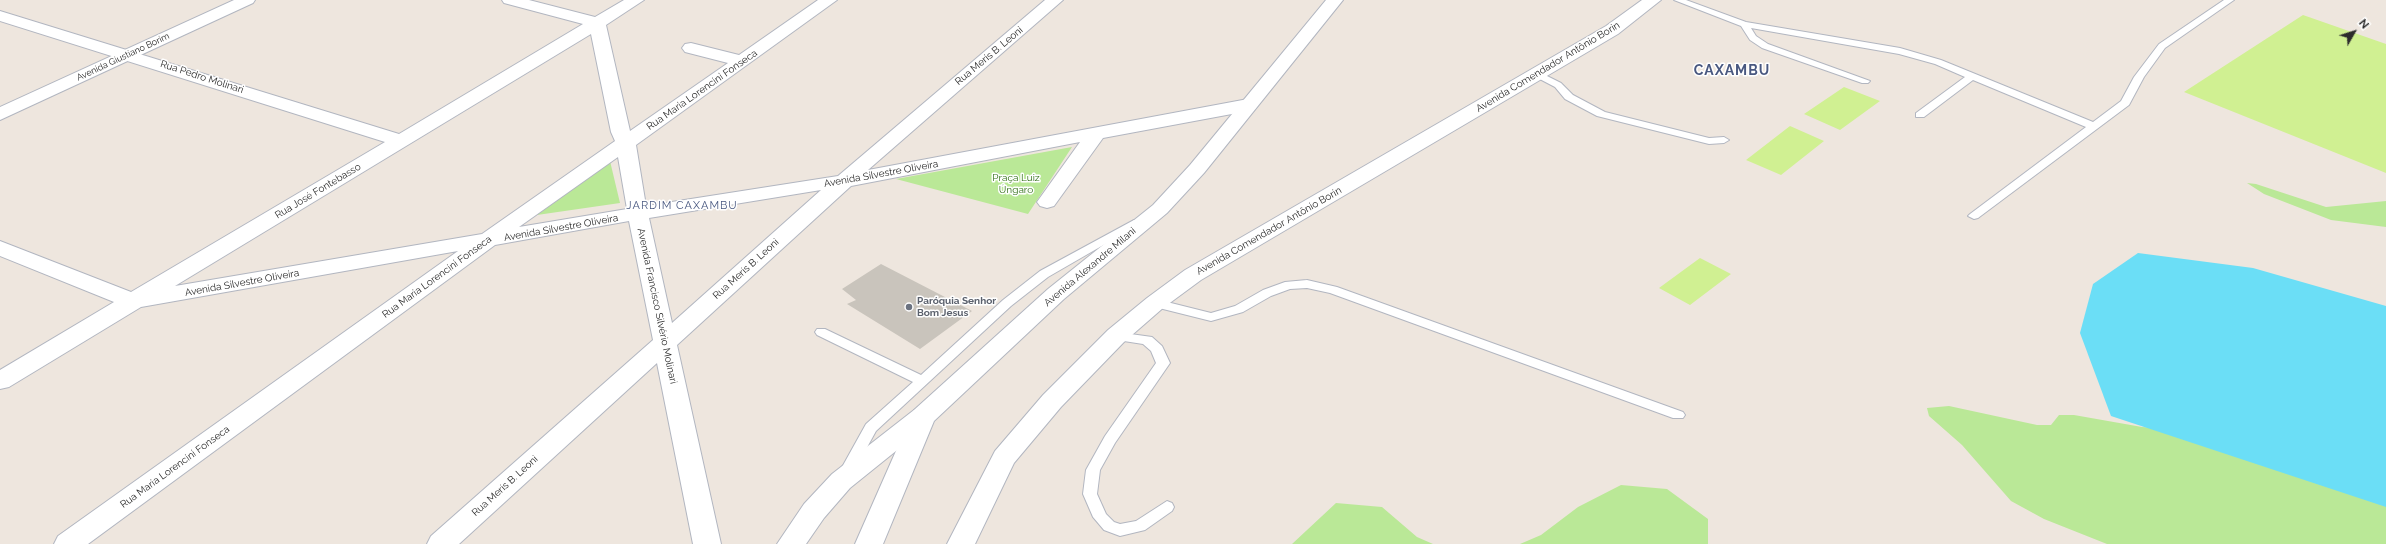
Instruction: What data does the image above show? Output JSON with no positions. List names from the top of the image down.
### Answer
{
  "streets": {
    "street": [
      "Rua Meris B. Leoni",
      "Avenida Giustiano Borim",
      "Avenida Comendador Antônio Borin",
      "Rua Pedro Molinari",
      "Rua Maria Lorencini Fonseca",
      "Avenida Silvestre Oliveira",
      "Rua José Fontebasso",
      "Avenida Alexandre Milani",
      "Avenida Francisco Silvério Molinari"
    ]
  },
  "crossings": [
    ["Rua Meris B. Leoni", "Avenida Silvestre Oliveira"],
    ["Rua Meris B. Leoni", "Avenida Francisco Silvério Molinari"],
    ["Avenida Giustiano Borim", "Rua Pedro Molinari"],
    ["Rua Pedro Molinari", "Rua José Fontebasso"],
    ["Rua Maria Lorencini Fonseca", "Avenida Silvestre Oliveira"],
    ["Rua Maria Lorencini Fonseca", "Avenida Francisco Silvério Molinari"],
    ["Avenida Silvestre Oliveira", "Rua José Fontebasso"],
    ["Avenida Silvestre Oliveira", "Avenida Alexandre Milani"],
    ["Avenida Silvestre Oliveira", "Avenida Francisco Silvério Molinari"],
    ["Rua José Fontebasso", "Avenida Francisco Silvério Molinari"]
  ],
  "districts": ["CAXAMBU", "JARDIM CAXAMBU"],
  "parks": ["Praça Luiz Úngaro"],
  "places": ["Paróquia Senhor Bom Jesus"],
  "north": "top right"
}
